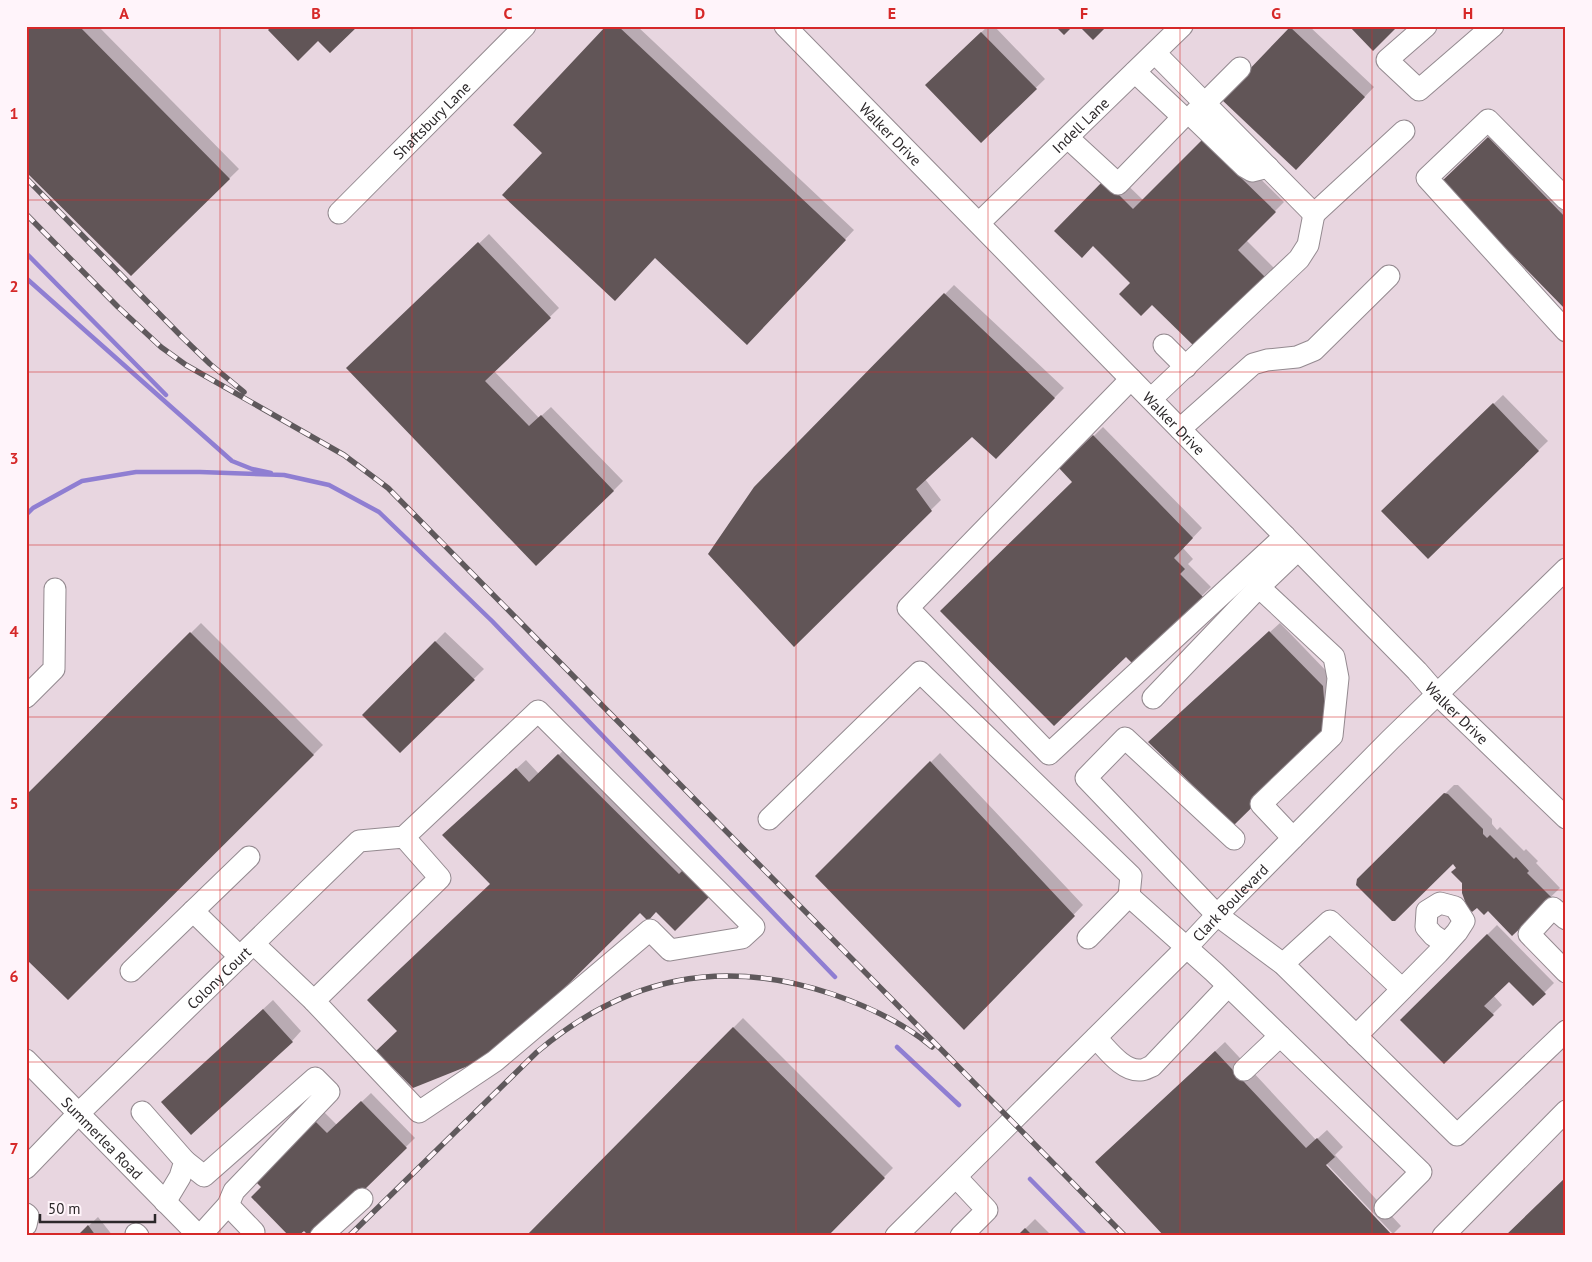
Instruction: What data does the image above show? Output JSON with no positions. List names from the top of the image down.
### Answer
{
  "streets": {
    "street": [
      "Shaftsbury Lane",
      "Indell Lane",
      "Walker Drive",
      "Clark Boulevard",
      "Colony Court",
      "Summerlea Road"
    ]
  },
  "crossings": [
    ["Indell Lane", "Walker Drive"],
    ["Walker Drive", "Clark Boulevard"],
    ["Colony Court", "Summerlea Road"]
  ],
  "scale_bar": "50 m",
  "grid": {
    "columns": [
      "A",
      "B",
      "C",
      "D",
      "E",
      "F",
      "G",
      "H"
    ],
    "rows": [
      "1",
      "2",
      "3",
      "4",
      "5",
      "6",
      "7"
    ]
  }
}
